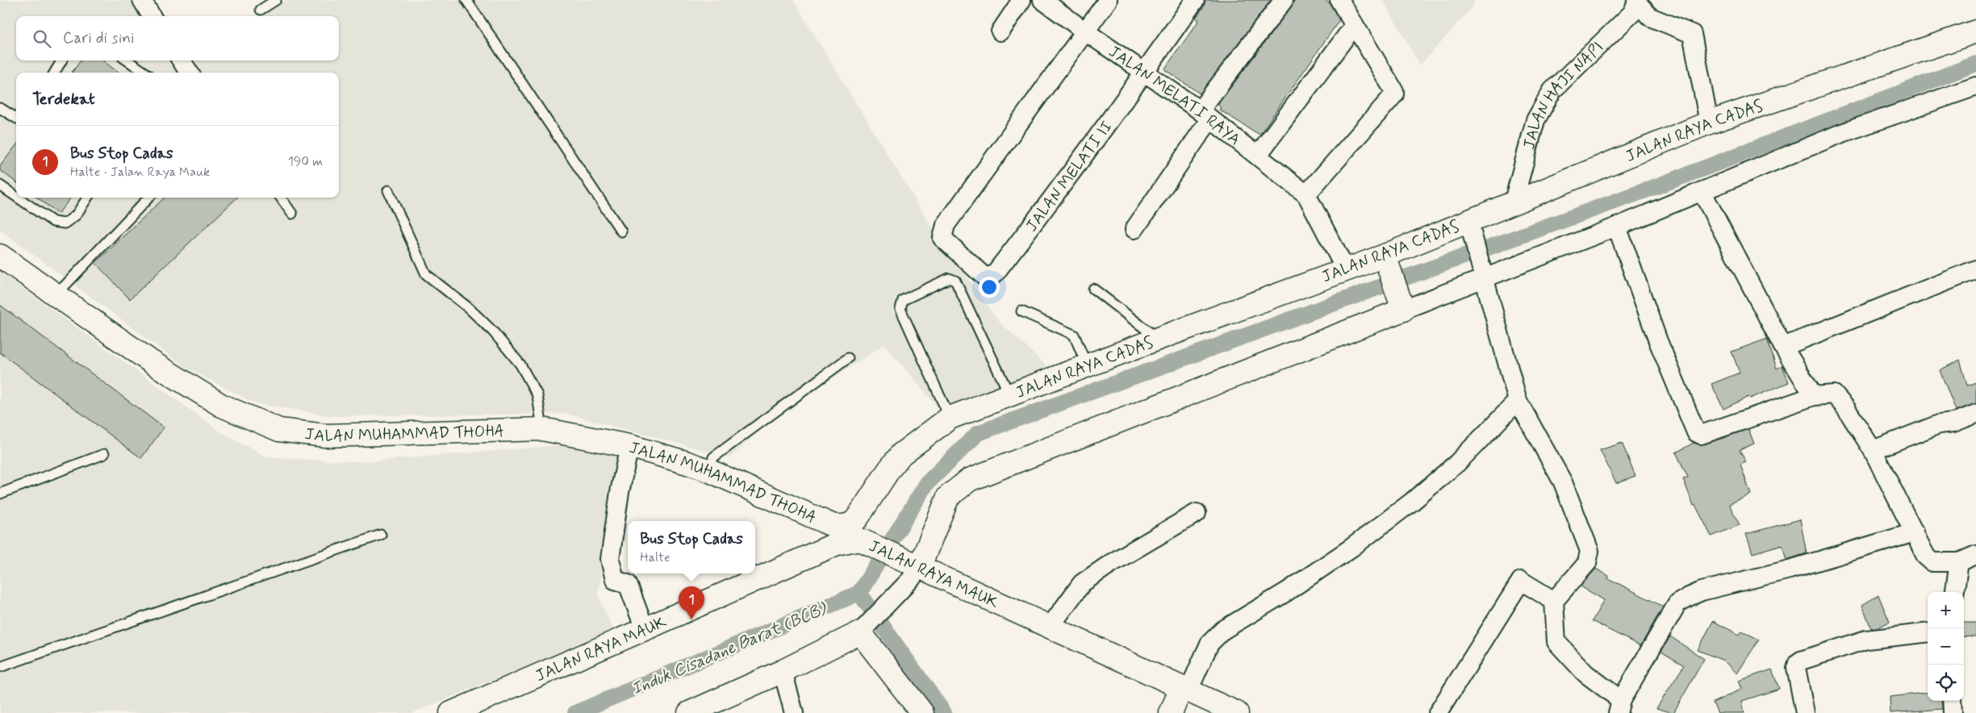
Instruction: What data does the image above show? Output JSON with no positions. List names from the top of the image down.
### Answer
{
  "streets": {
    "main road": ["JALAN RAYA CADAS", "JALAN MUHAMMAD THOHA", "JALAN RAYA MAUK"],
    "street": ["JALAN MELATI RAYA", "JALAN HAJI NAPI", "JALAN MELATI II"]
  },
  "crossings": [
    ["JALAN MELATI RAYA", "JALAN MELATI II"],
    ["JALAN HAJI NAPI", "JALAN RAYA CADAS"],
    ["JALAN RAYA CADAS", "JALAN MUHAMMAD THOHA"]
  ],
  "water": ["Induk Cisadane Barat (BCB)"],
  "page": {
    "search": "Cari di sini",
    "heading": "Terdekat",
    "list": [
      {
        "mark": "1",
        "name": "Bus Stop Cadas",
        "note": "Halte · Jalan Raya Mauk",
        "value": "190 m"
      }
    ],
    "popup": ["Bus Stop Cadas", "Halte"],
    "pins": "1",
    "map_buttons": ["+", "−"]
  }
}
